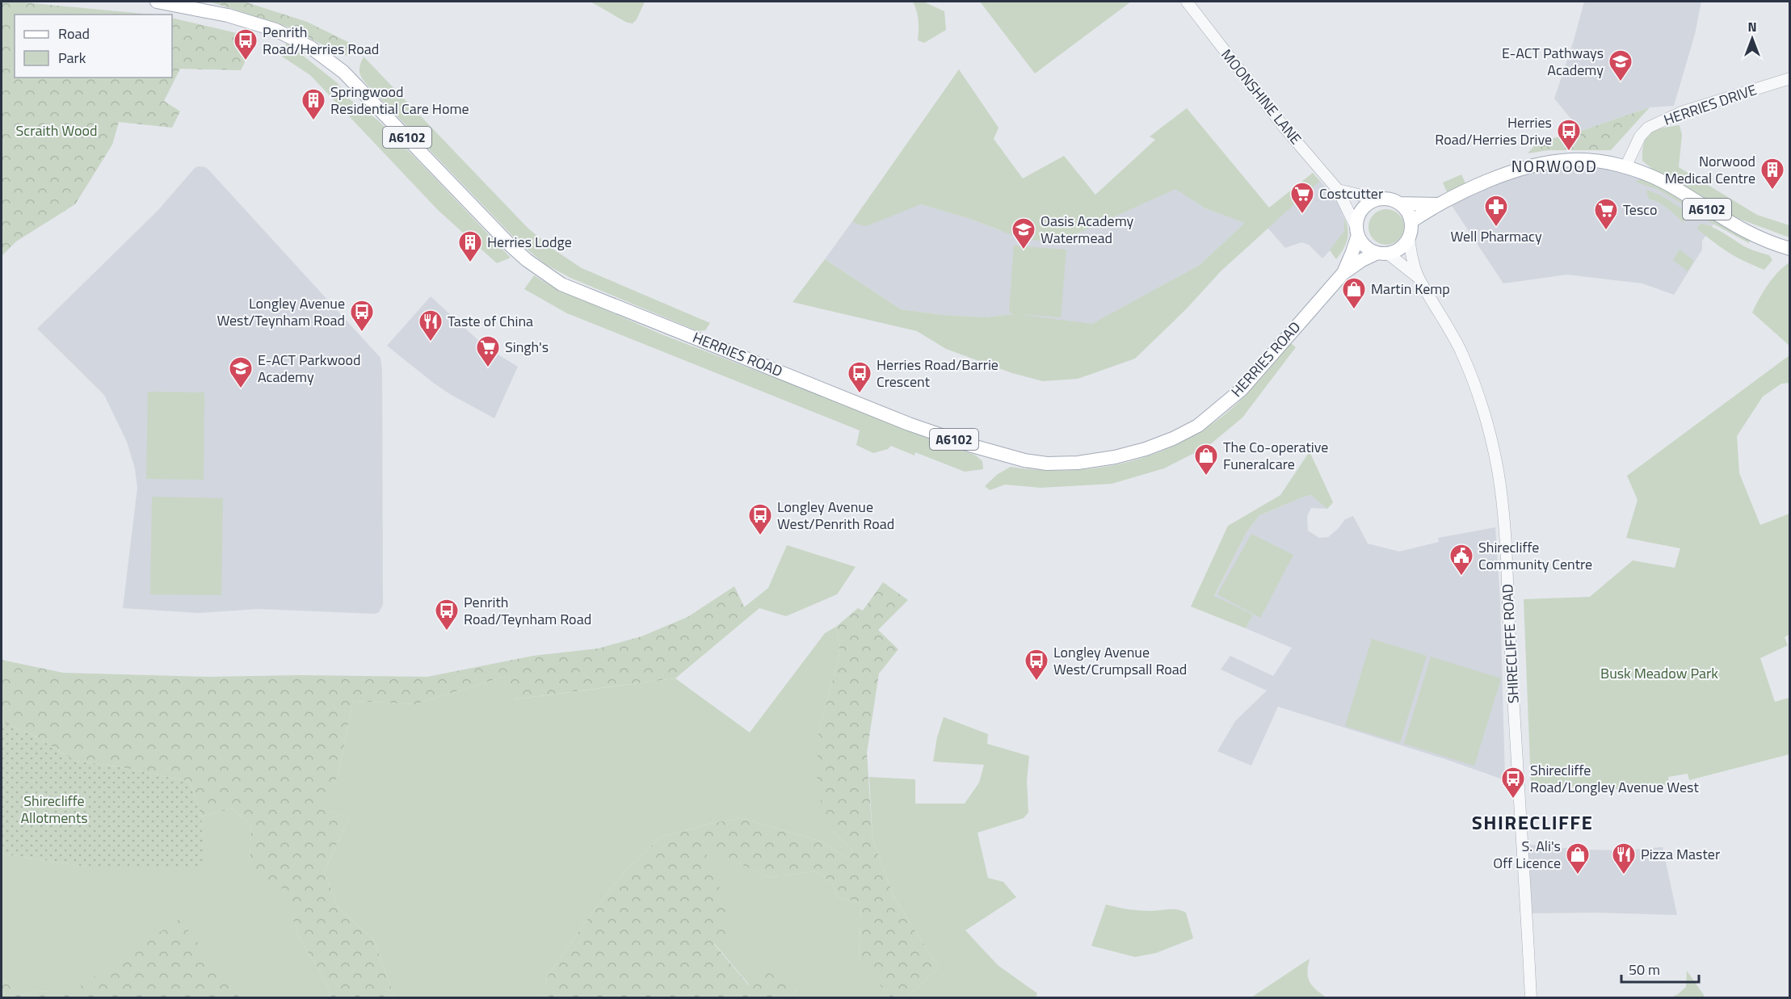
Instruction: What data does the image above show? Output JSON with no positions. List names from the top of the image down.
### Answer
{
  "streets": {
    "main road": ["A6102", "HERRIES ROAD"],
    "street": ["MOONSHINE LANE", "HERRIES DRIVE", "SHIRECLIFFE ROAD"]
  },
  "crossings": [
    ["MOONSHINE LANE", "A6102"],
    ["MOONSHINE LANE", "SHIRECLIFFE ROAD"],
    ["HERRIES DRIVE", "A6102"],
    ["A6102", "HERRIES ROAD"],
    ["A6102", "SHIRECLIFFE ROAD"]
  ],
  "districts": ["NORWOOD", "SHIRECLIFFE"],
  "parks": ["Scraith Wood", "Busk Meadow Park", "Shirecliffe Allotments"],
  "places": {
    "bus stop": [
      "Penrith Road/Herries Road",
      "Herries Road/Herries Drive",
      "Longley Avenue West/Teynham Road",
      "Herries Road/Barrie Crescent",
      "Longley Avenue West/Penrith Road",
      "Penrith Road/Teynham Road",
      "Longley Avenue West/Crumpsall Road",
      "Shirecliffe Road/Longley Avenue West"
    ],
    "school or university": ["E-ACT Pathways Academy", "Oasis Academy Watermead", "E-ACT Parkwood Academy"],
    "building": ["Springwood Residential Care Home", "Norwood Medical Centre", "Herries Lodge"],
    "supermarket": ["Costcutter", "Tesco", "Singh's"],
    "pharmacy": ["Well Pharmacy"],
    "shop": ["Martin Kemp", "The Co-operative Funeralcare", "S. Ali's Off Licence"],
    "restaurant": ["Taste of China", "Pizza Master"],
    "public building": ["Shirecliffe Community Centre"]
  },
  "legend": ["Road", "Park"],
  "scale_bar": "50 m",
  "north": "top"
}
